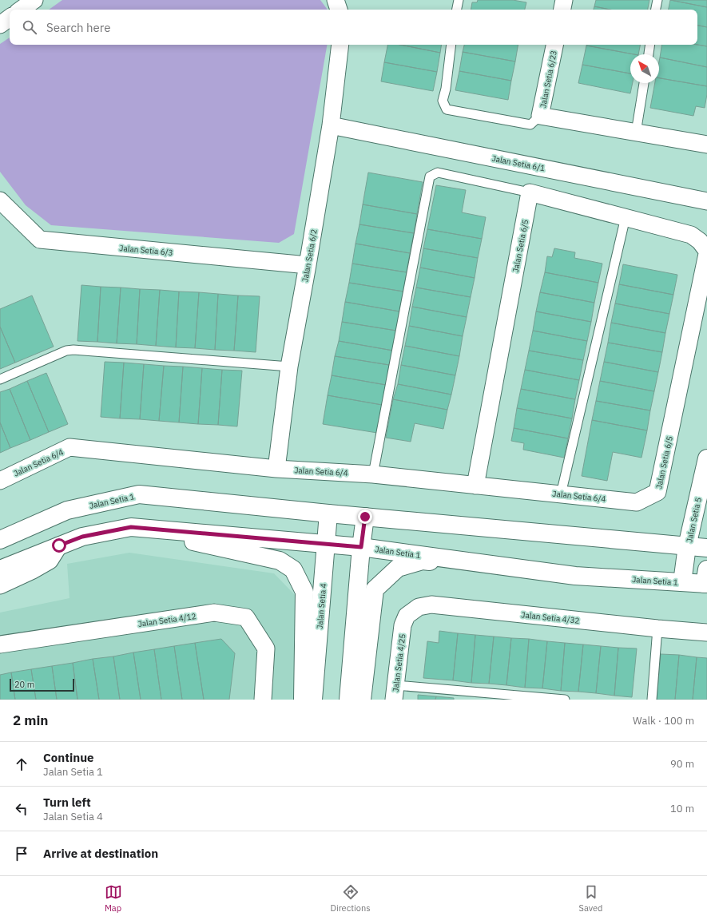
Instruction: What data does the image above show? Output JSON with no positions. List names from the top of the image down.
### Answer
{
  "streets": {
    "main road": ["Jalan Setia 1", "Jalan Setia 5", "Jalan Setia 4"],
    "street": [
      "Jalan Setia 6/23",
      "Jalan Setia 6/1",
      "Jalan Setia 6/5",
      "Jalan Setia 6/3",
      "Jalan Setia 6/2",
      "Jalan Setia 6/4",
      "Jalan Setia 4/32",
      "Jalan Setia 4/12",
      "Jalan Setia 4/25"
    ]
  },
  "crossings": [
    ["Jalan Setia 6/1", "Jalan Setia 6/2"],
    ["Jalan Setia 6/5", "Jalan Setia 6/4"],
    ["Jalan Setia 6/3", "Jalan Setia 6/2"],
    ["Jalan Setia 6/2", "Jalan Setia 6/4"],
    ["Jalan Setia 1", "Jalan Setia 5"],
    ["Jalan Setia 1", "Jalan Setia 4"],
    ["Jalan Setia 4/32", "Jalan Setia 4/25"]
  ],
  "scale_bar": "20 m",
  "north": "top left",
  "page": {
    "search": "Search here",
    "scale": "20 m",
    "heading": ["2 min", "Walk · 100 m"],
    "list": [
      ["Continue", "Jalan Setia 1", "90 m"],
      ["Turn left", "Jalan Setia 4", "10 m"],
      "Arrive at destination"
    ],
    "nav": ["Map", "Directions", "Saved"]
  }
}
